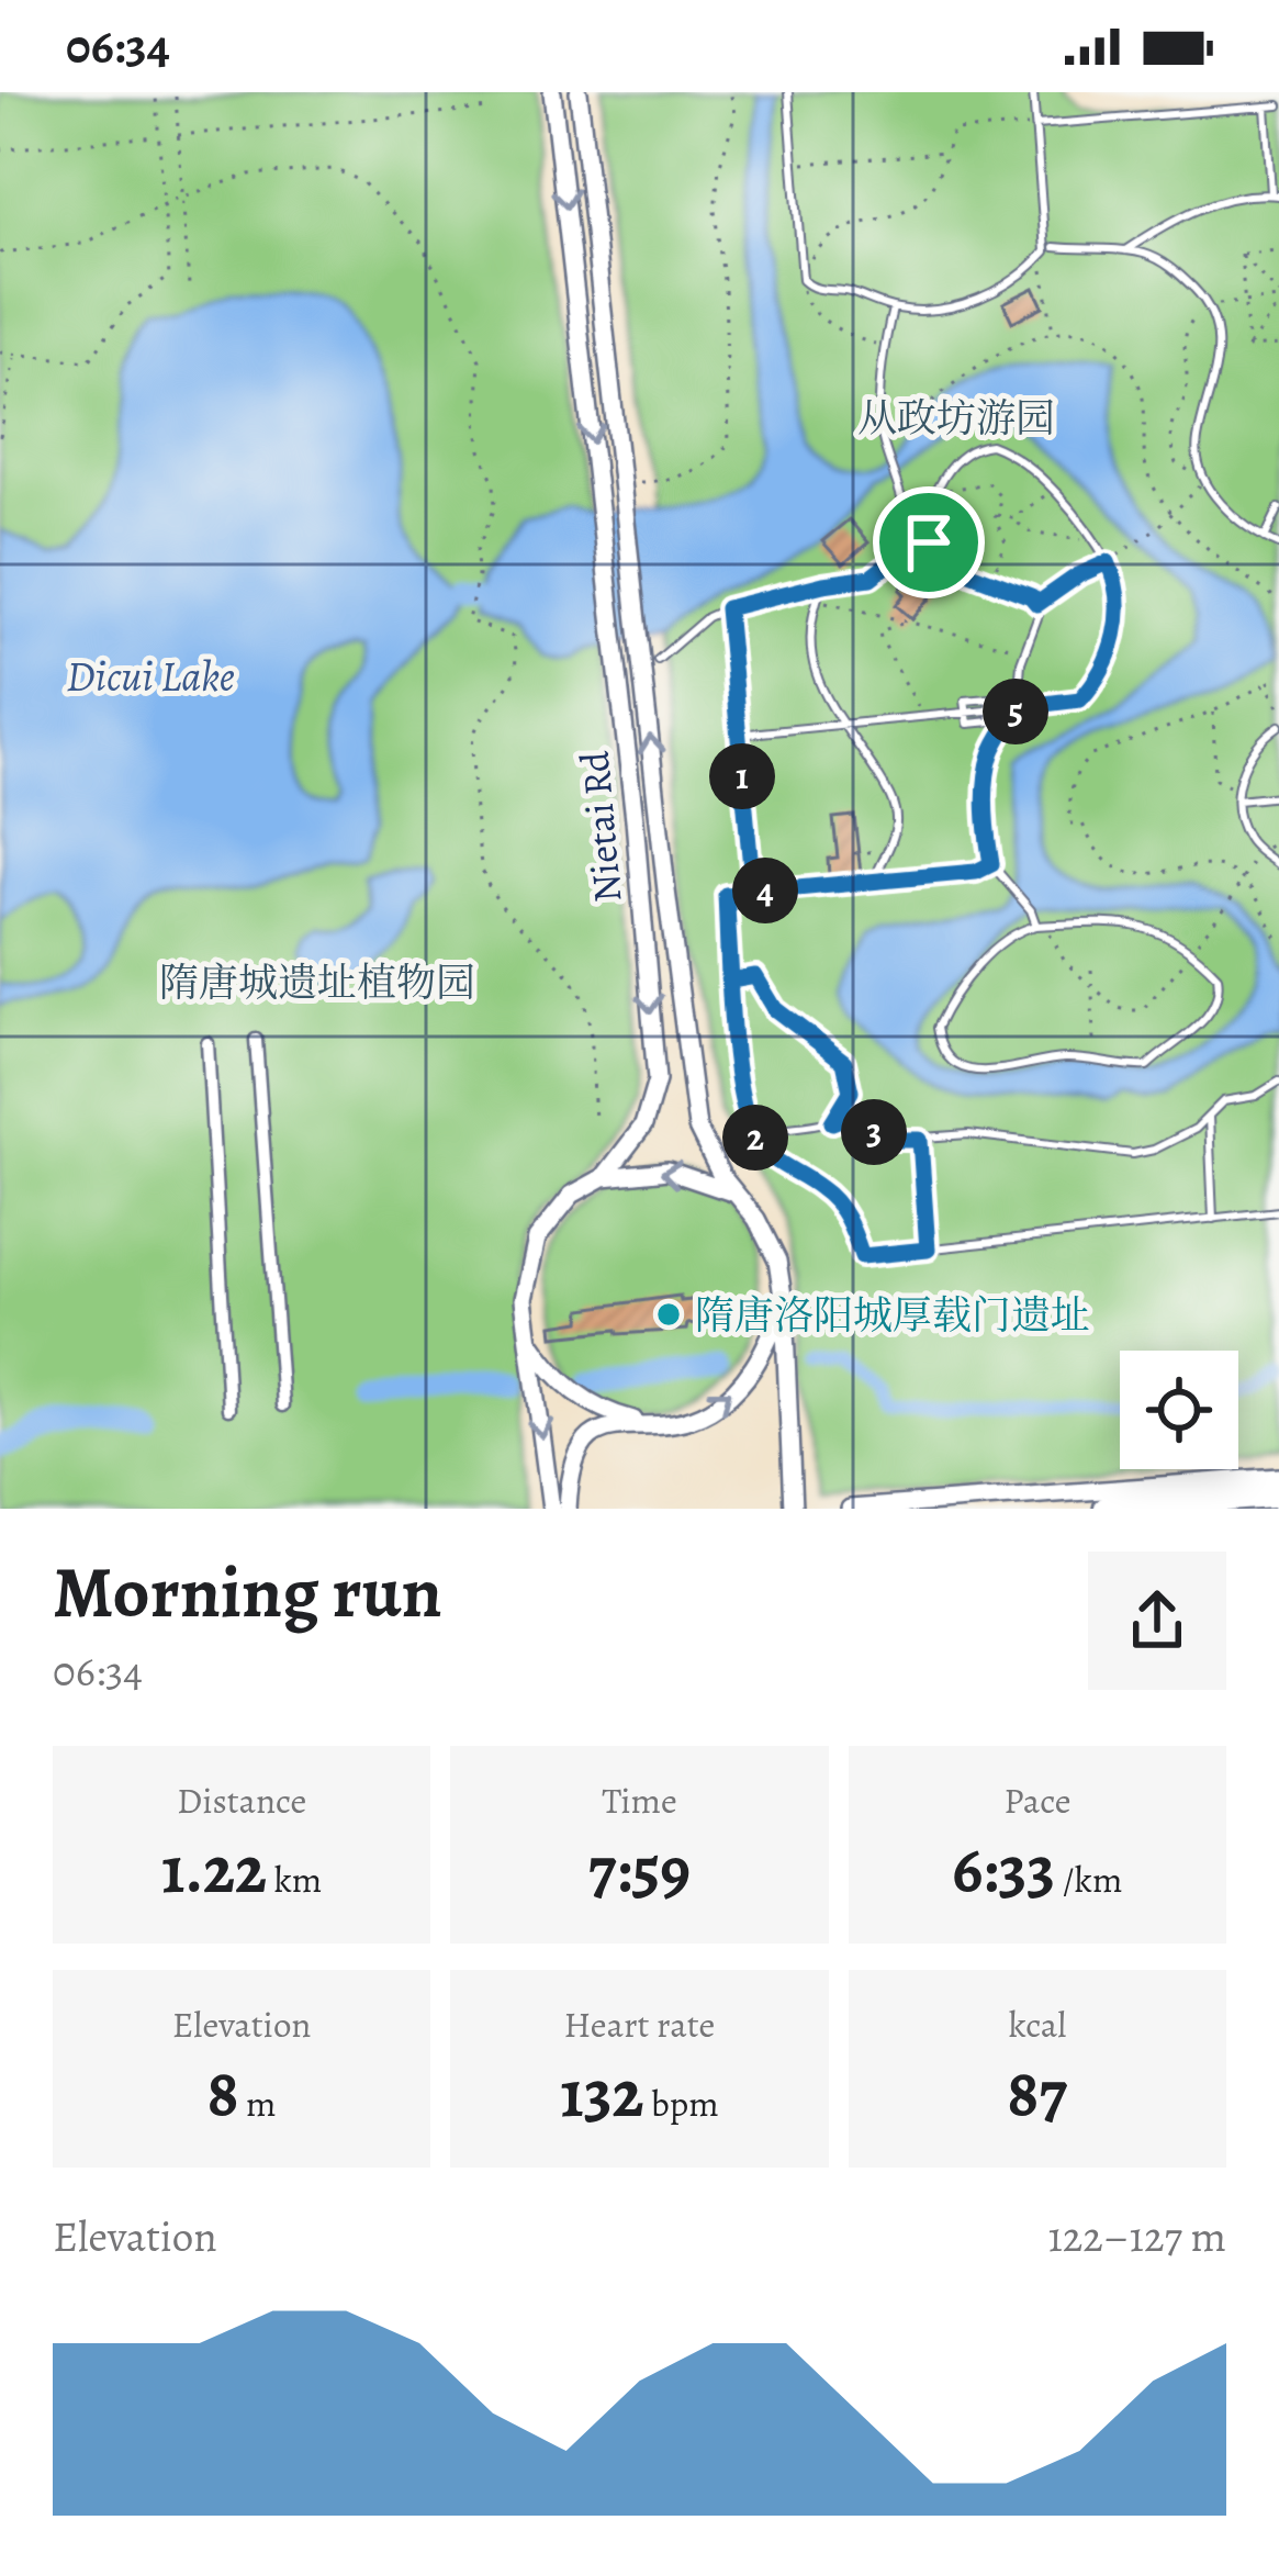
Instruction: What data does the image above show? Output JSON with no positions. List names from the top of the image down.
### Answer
{
  "streets": {
    "main road": ["Nietai Rd"]
  },
  "water": ["Dicui Lake"],
  "parks": ["从政坊游园", "隋唐城遗址植物园"],
  "places": ["隋唐洛阳城厚载门遗址"],
  "page": {
    "status": "06:34",
    "pins": [
      "5",
      "1",
      "4",
      "3",
      "2"
    ],
    "heading": ["Morning run", "06:34"],
    "stats": [
      ["Distance", "1.22 km"],
      ["Time", "7:59"],
      ["Pace", "6:33 /km"],
      ["Elevation", "8 m"],
      ["Heart rate", "132 bpm"],
      ["kcal", "87"]
    ],
    "chart": ["Elevation", "122–127 m"]
  }
}
